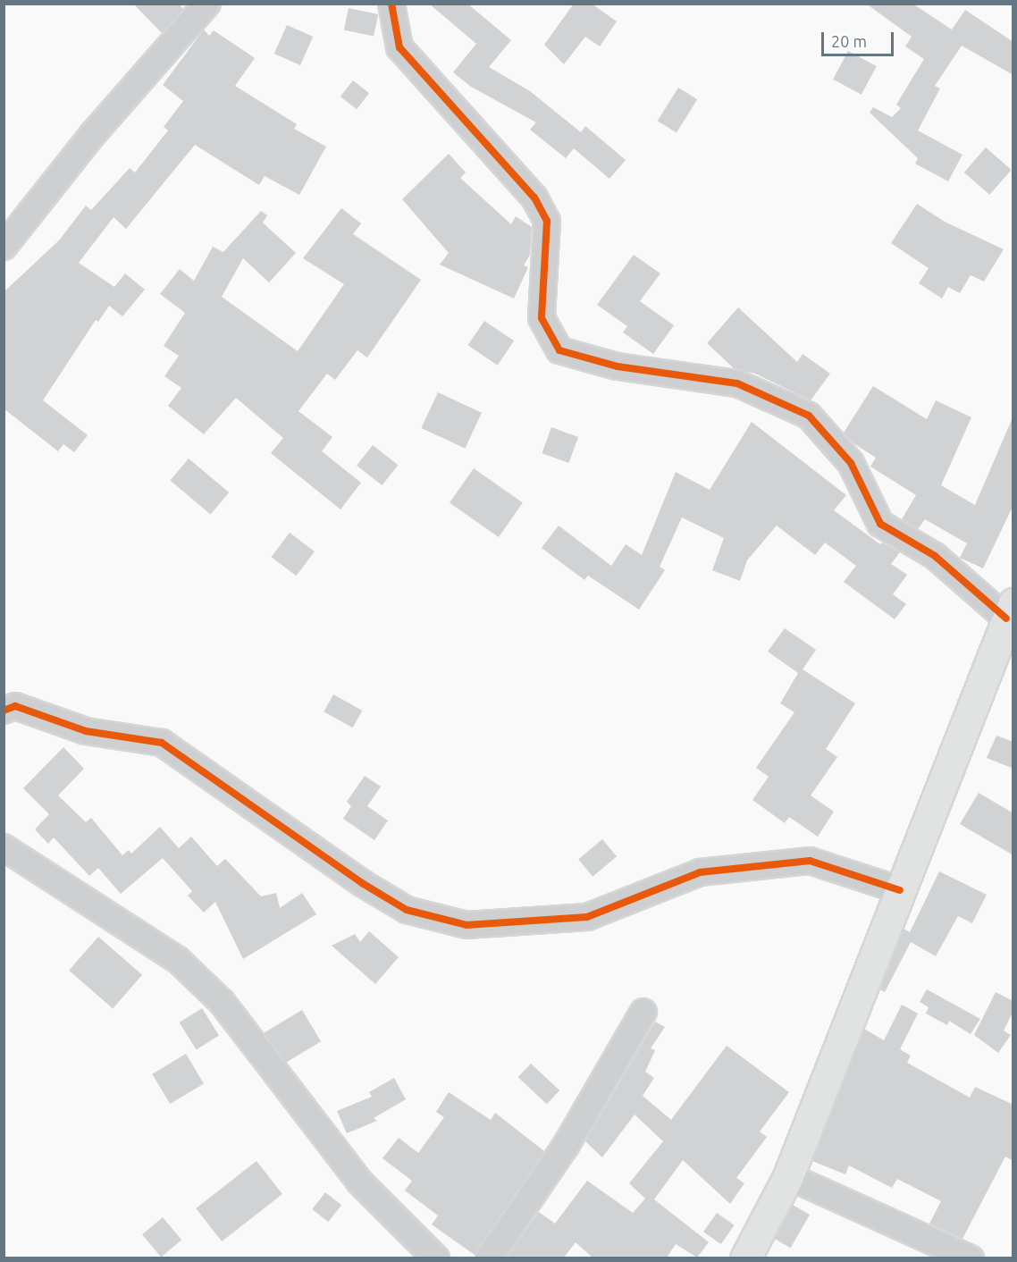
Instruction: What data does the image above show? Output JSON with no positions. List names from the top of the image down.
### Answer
{
  "scale_bar": "20 m"
}
